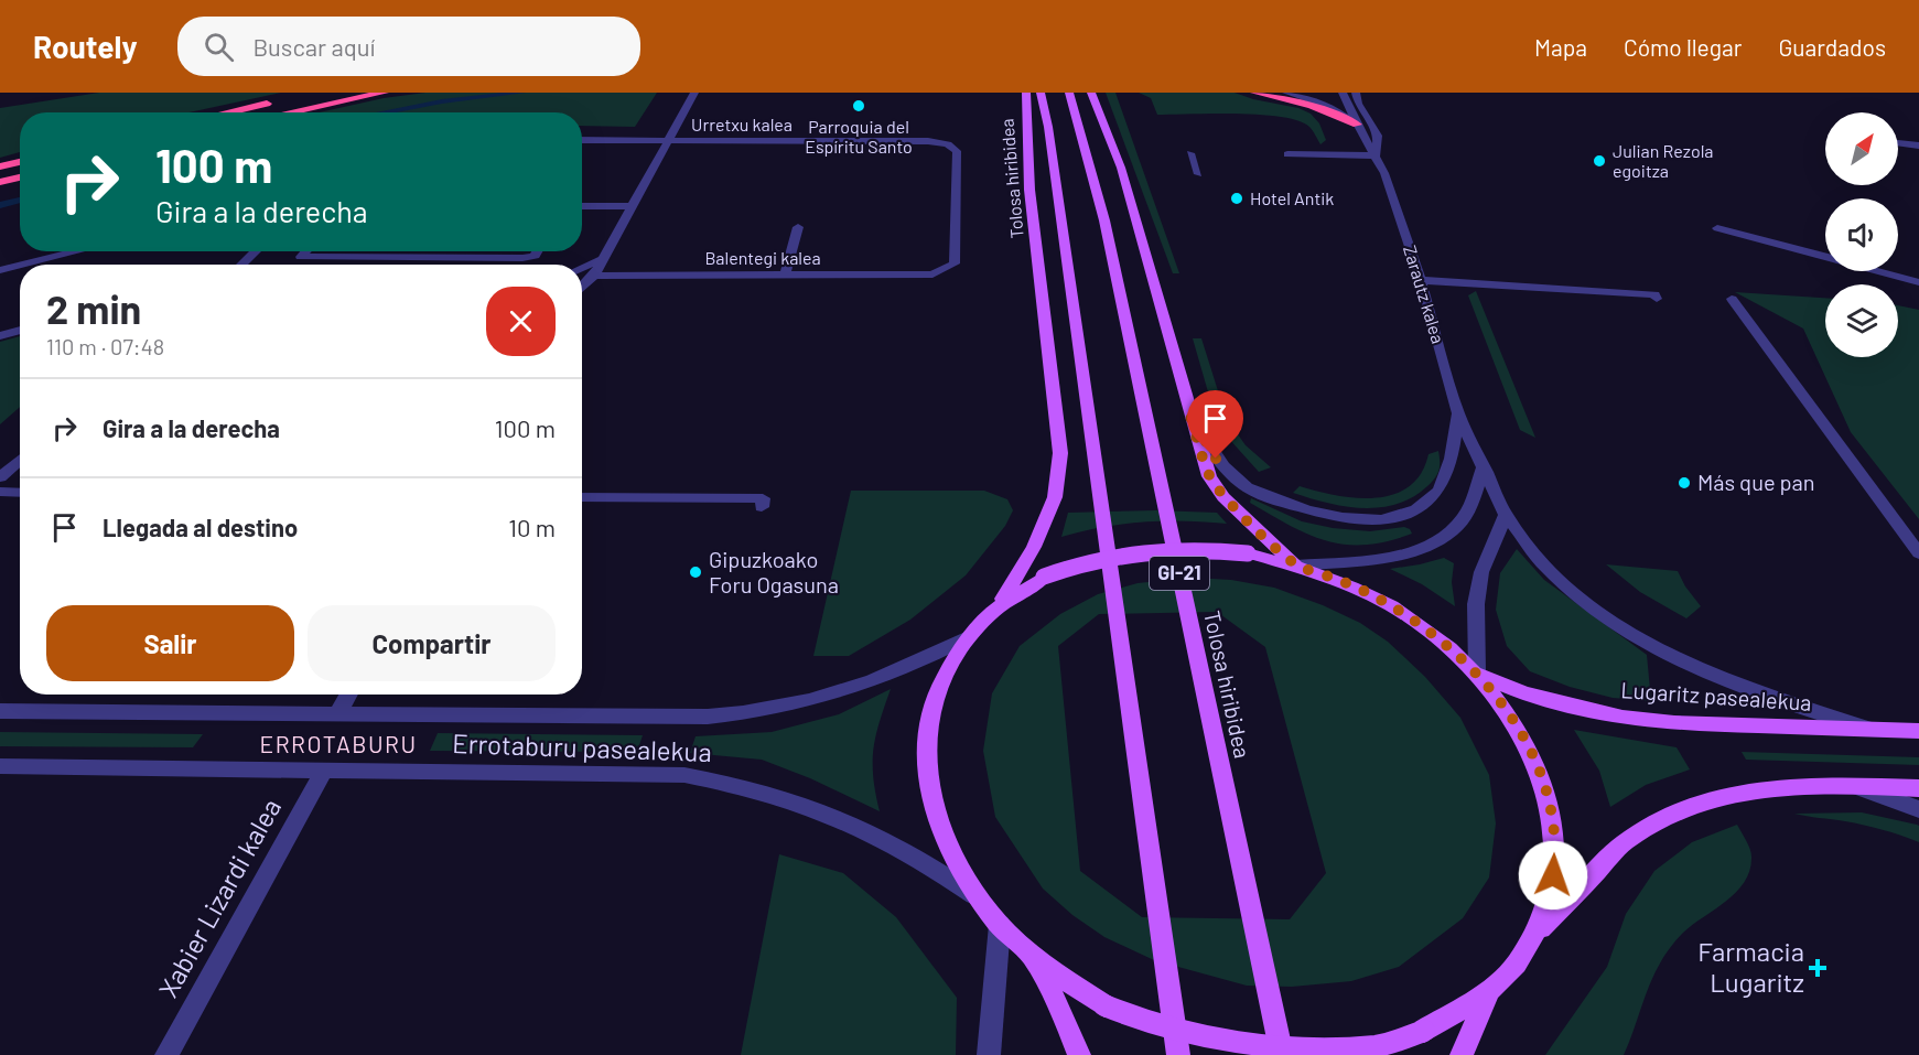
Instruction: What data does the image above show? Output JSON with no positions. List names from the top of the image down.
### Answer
{
  "streets": {
    "main road": ["Tolosa hiribidea", "GI-21", "Lugaritz pasealekua"],
    "street": [
      "Urretxu kalea",
      "Balentegi kalea",
      "Zarautz kalea",
      "Errotaburu pasealekua",
      "Xabier Lizardi kalea"
    ]
  },
  "crossings": [
    ["Urretxu kalea", "Balentegi kalea"],
    ["Zarautz kalea", "Lugaritz pasealekua"],
    ["Errotaburu pasealekua", "Xabier Lizardi kalea"]
  ],
  "districts": ["ERROTABURU"],
  "places": {
    "other": [
      "Parroquia del Espíritu Santo",
      "Julian Rezola egoitza",
      "Hotel Antik",
      "Más que pan",
      "Gipuzkoako Foru Ogasuna"
    ],
    "health": ["Farmacia Lugaritz"]
  },
  "north": "top right",
  "page": {
    "header": "Routely",
    "search": "Buscar aquí",
    "nav": ["Mapa", "Cómo llegar", "Guardados"],
    "turn": ["100 m", "Gira a la derecha"],
    "heading": ["2 min", "110 m · 07:48"],
    "list": [
      {
        "name": "Gira a la derecha",
        "value": "100 m"
      },
      {
        "name": "Llegada al destino",
        "value": "10 m"
      }
    ],
    "buttons": ["Salir", "Compartir"]
  }
}
